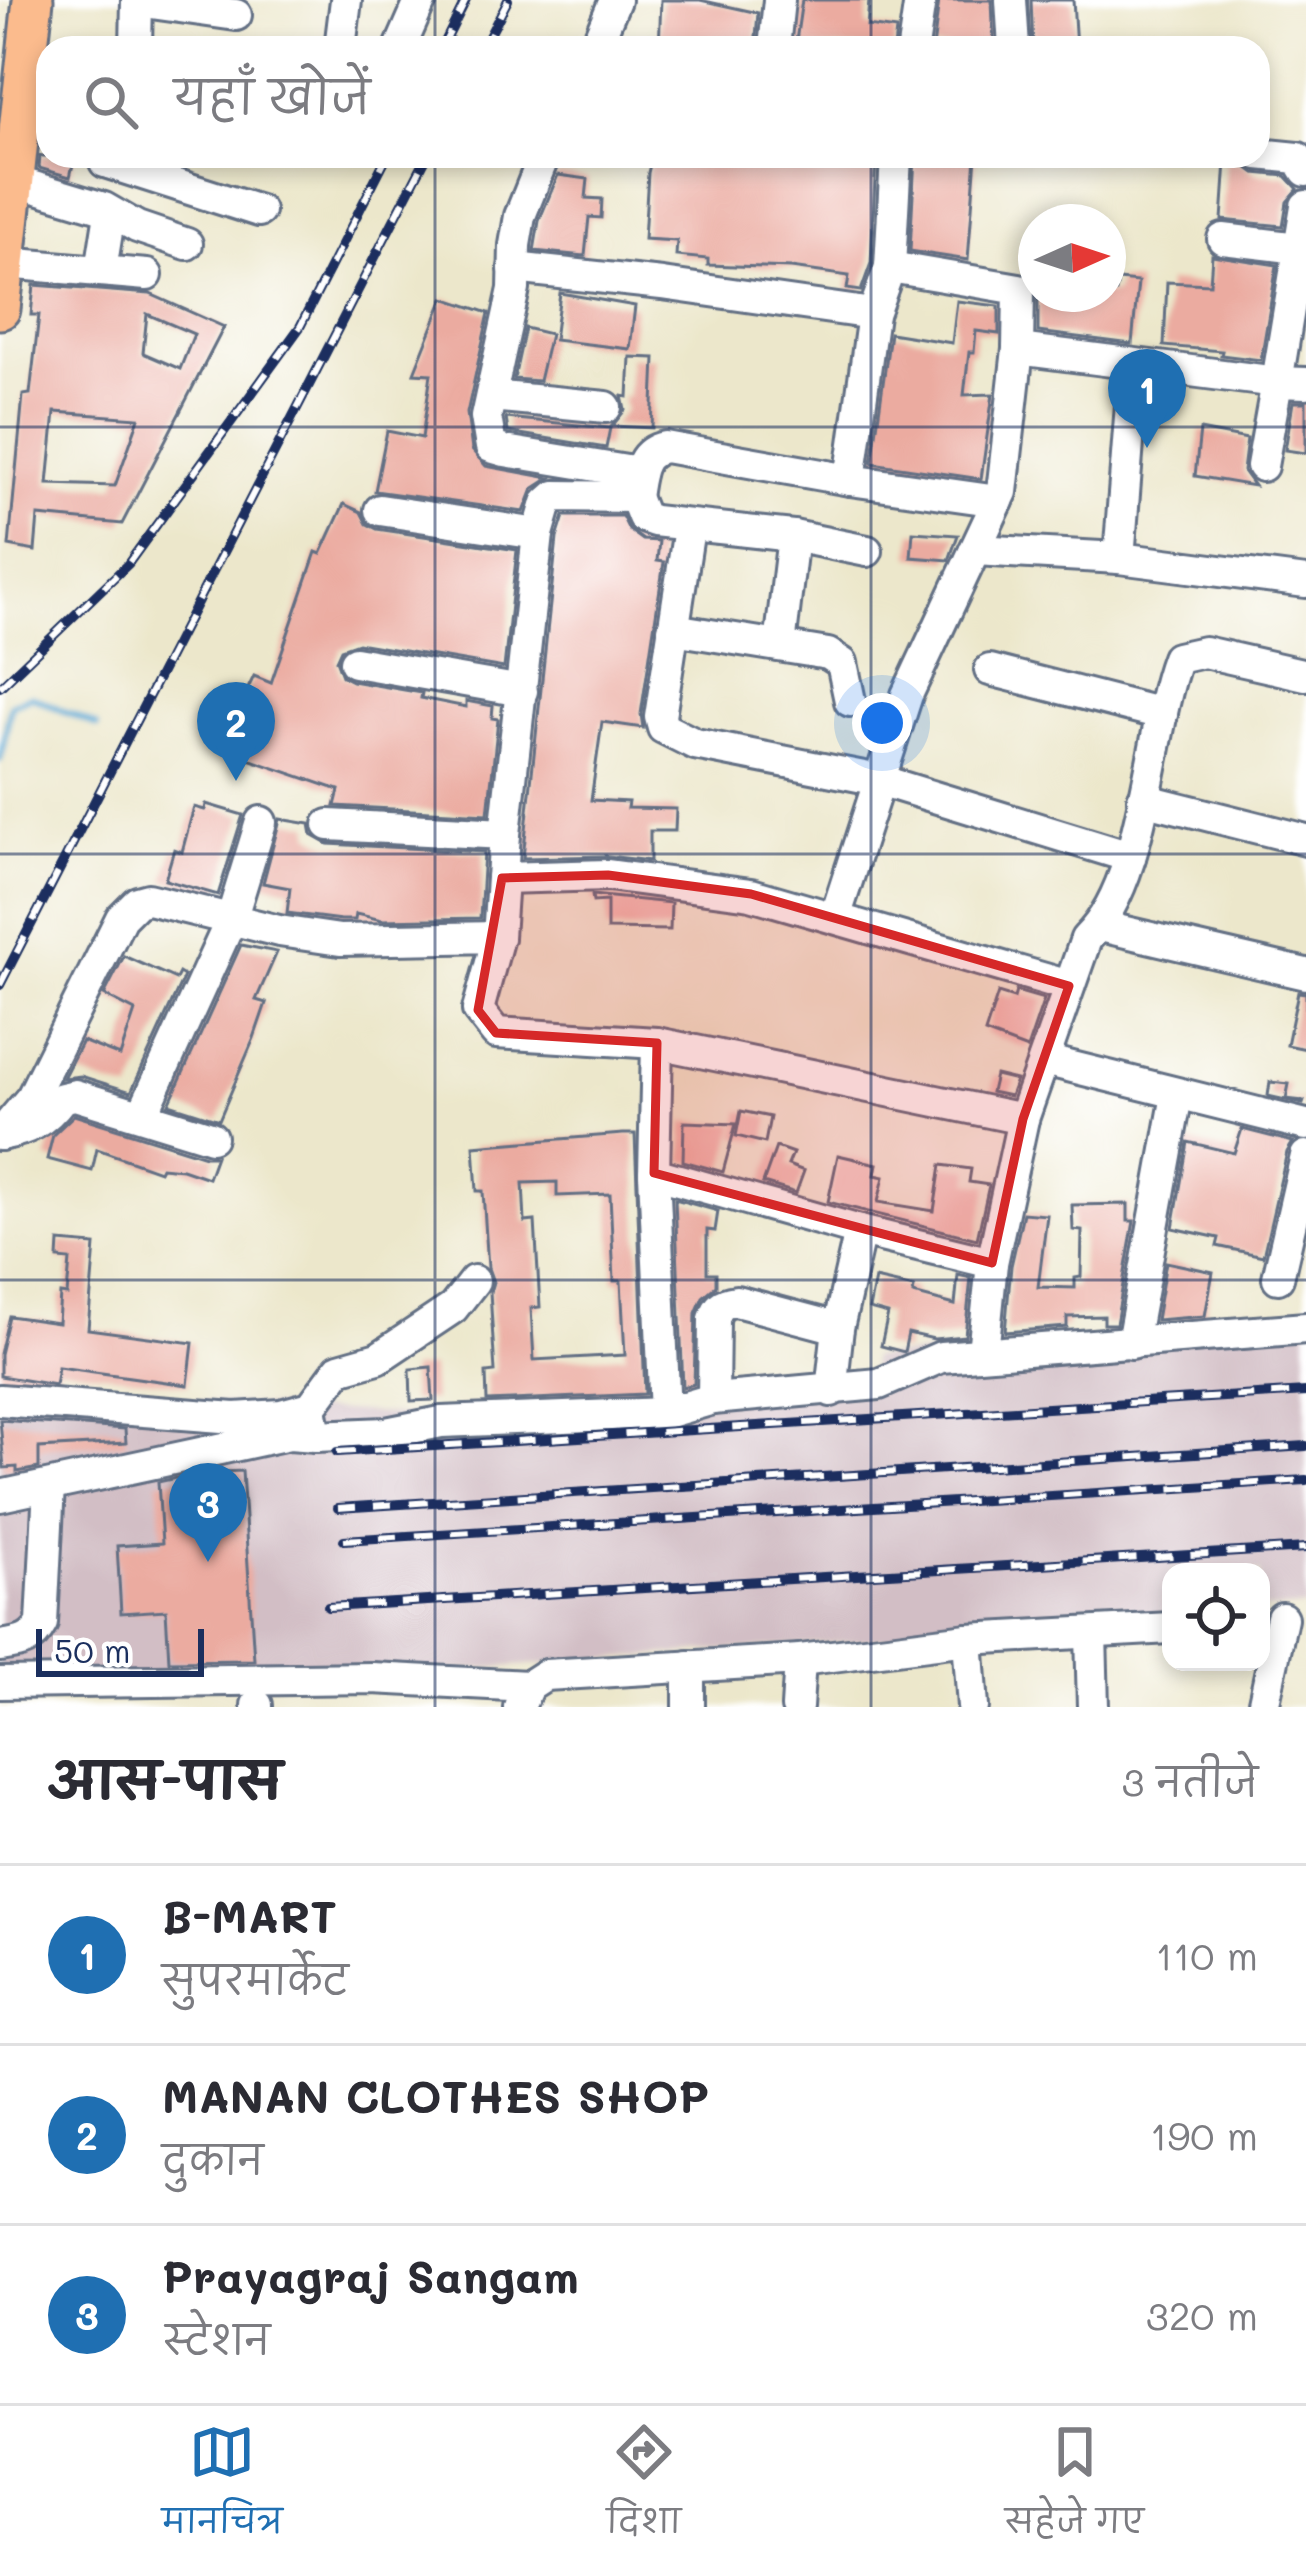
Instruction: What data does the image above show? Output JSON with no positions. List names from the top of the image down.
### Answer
{
  "scale_bar": "50 m",
  "north": "right",
  "page": {
    "search": "यहाँ खोजें",
    "pins": ["1", "2", "3"],
    "scale": "50 m",
    "heading": ["आस-पास", "3 नतीजे"],
    "list": [
      {
        "mark": "1",
        "name": "B-MART",
        "note": "सुपरमार्केट",
        "value": "110 m"
      },
      {
        "mark": "2",
        "name": "MANAN CLOTHES SHOP",
        "note": "दुकान",
        "value": "190 m"
      },
      {
        "mark": "3",
        "name": "Prayagraj Sangam",
        "note": "स्टेशन",
        "value": "320 m"
      }
    ],
    "nav": ["मानचित्र", "दिशा", "सहेजे गए"]
  }
}
